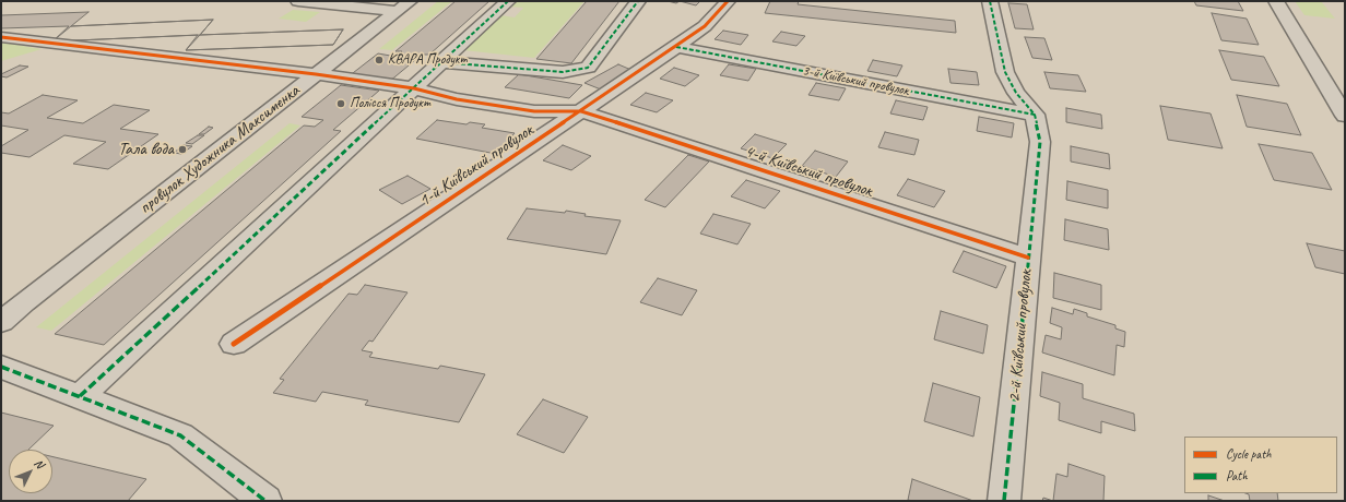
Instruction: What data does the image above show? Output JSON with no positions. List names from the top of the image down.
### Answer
{
  "streets": {
    "street": [
      "3-й Київський провулок",
      "провулок Художника Максименка",
      "1-й Київський провулок",
      "4-й Київський провулок",
      "2-й Київський провулок"
    ]
  },
  "crossings": [
    ["3-й Київський провулок", "1-й Київський провулок"],
    ["3-й Київський провулок", "2-й Київський провулок"],
    ["провулок Художника Максименка", "1-й Київський провулок"],
    ["провулок Художника Максименка", "4-й Київський провулок"],
    ["1-й Київський провулок", "4-й Київський провулок"],
    ["4-й Київський провулок", "2-й Київський провулок"]
  ],
  "places": ["КВАРА Продукт", "Полісся Продукт", "Тала вода"],
  "legend": ["Cycle path", "Path"],
  "north": "top right"
}
